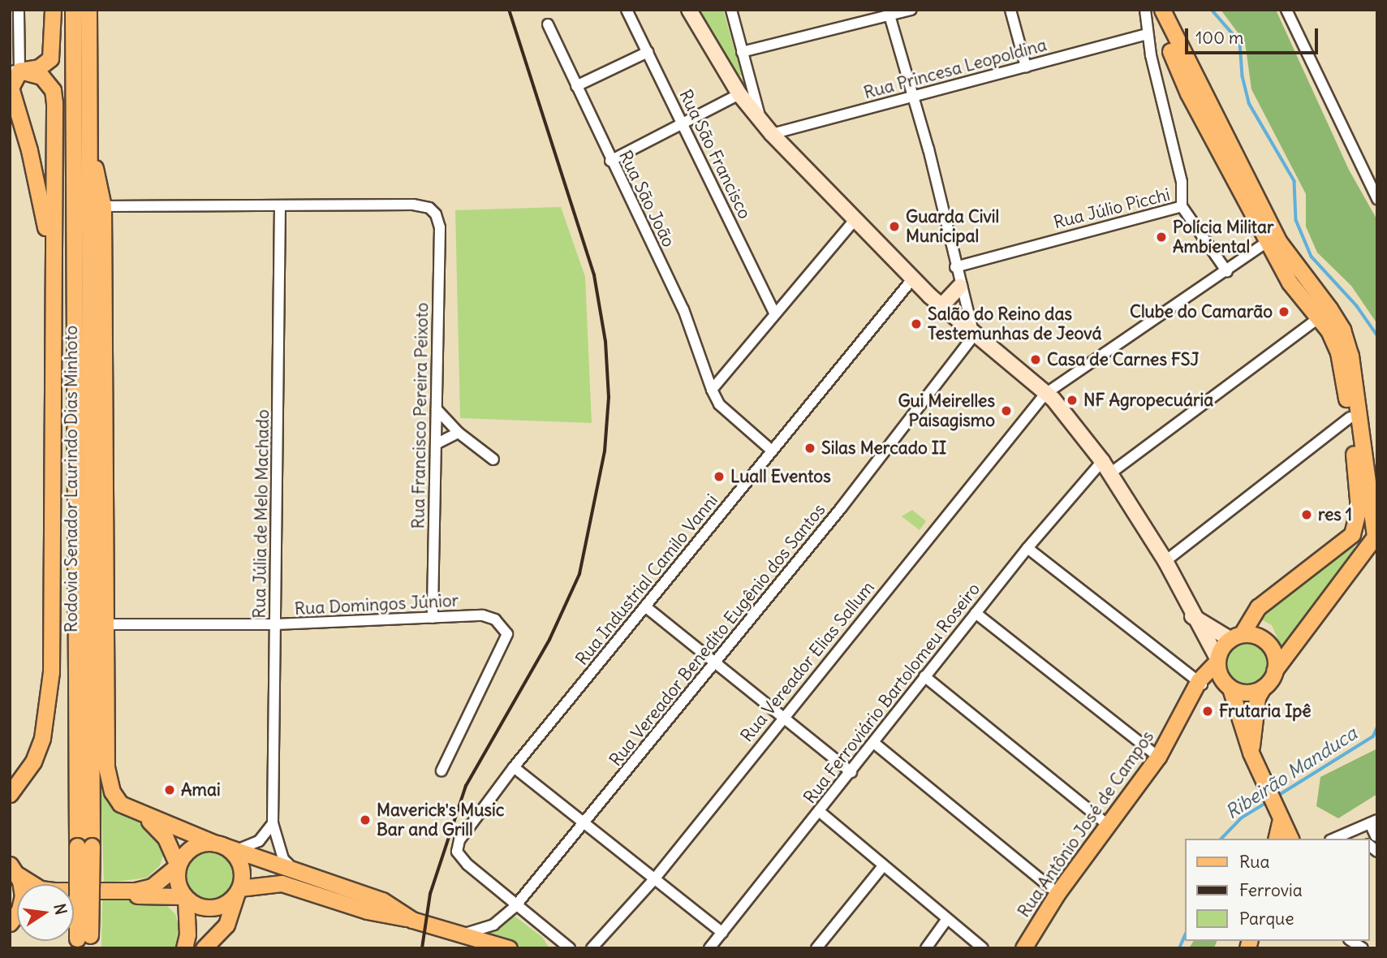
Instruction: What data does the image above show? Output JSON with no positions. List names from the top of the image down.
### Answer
{
  "streets": {
    "main road": ["Rodovia Senador Laurindo Dias Minhoto", "Rua Antônio José de Campos"],
    "street": [
      "Rua Princesa Leopoldina",
      "Rua São Francisco",
      "Rua São João",
      "Rua Júlio Picchi",
      "Rua Francisco Pereira Peixoto",
      "Rua Júlia de Melo Machado",
      "Rua Industrial Camilo Vanni",
      "Rua Domingos Júnior",
      "Rua Vereador Benedito Eugênio dos Santos",
      "Rua Vereador Elias Sallum",
      "Rua Ferroviário Bartolomeu Roseiro"
    ]
  },
  "crossings": [
    ["Rua Princesa Leopoldina", "Rua Júlio Picchi"],
    ["Rua São João", "Rua Industrial Camilo Vanni"],
    ["Rua Francisco Pereira Peixoto", "Rua Júlia de Melo Machado"],
    ["Rua Francisco Pereira Peixoto", "Rua Domingos Júnior"],
    ["Rua Júlia de Melo Machado", "Rua Domingos Júnior"],
    ["Rua Industrial Camilo Vanni", "Rua Vereador Benedito Eugênio dos Santos"]
  ],
  "water": ["Ribeirão Manduca"],
  "places": [
    "Guarda Civil Municipal",
    "Polícia Militar Ambiental",
    "Clube do Camarão",
    "Salão do Reino das Testemunhas de Jeová",
    "Casa de Carnes FSJ",
    "NF Agropecuária",
    "Gui Meirelles Paisagismo",
    "Silas Mercado II",
    "Luall Eventos",
    "res 1",
    "Frutaria Ipê",
    "Amai",
    "Maverick's Music Bar and Grill"
  ],
  "legend": ["Rua", "Ferrovia", "Parque"],
  "scale_bar": "100 m",
  "north": "right"
}
